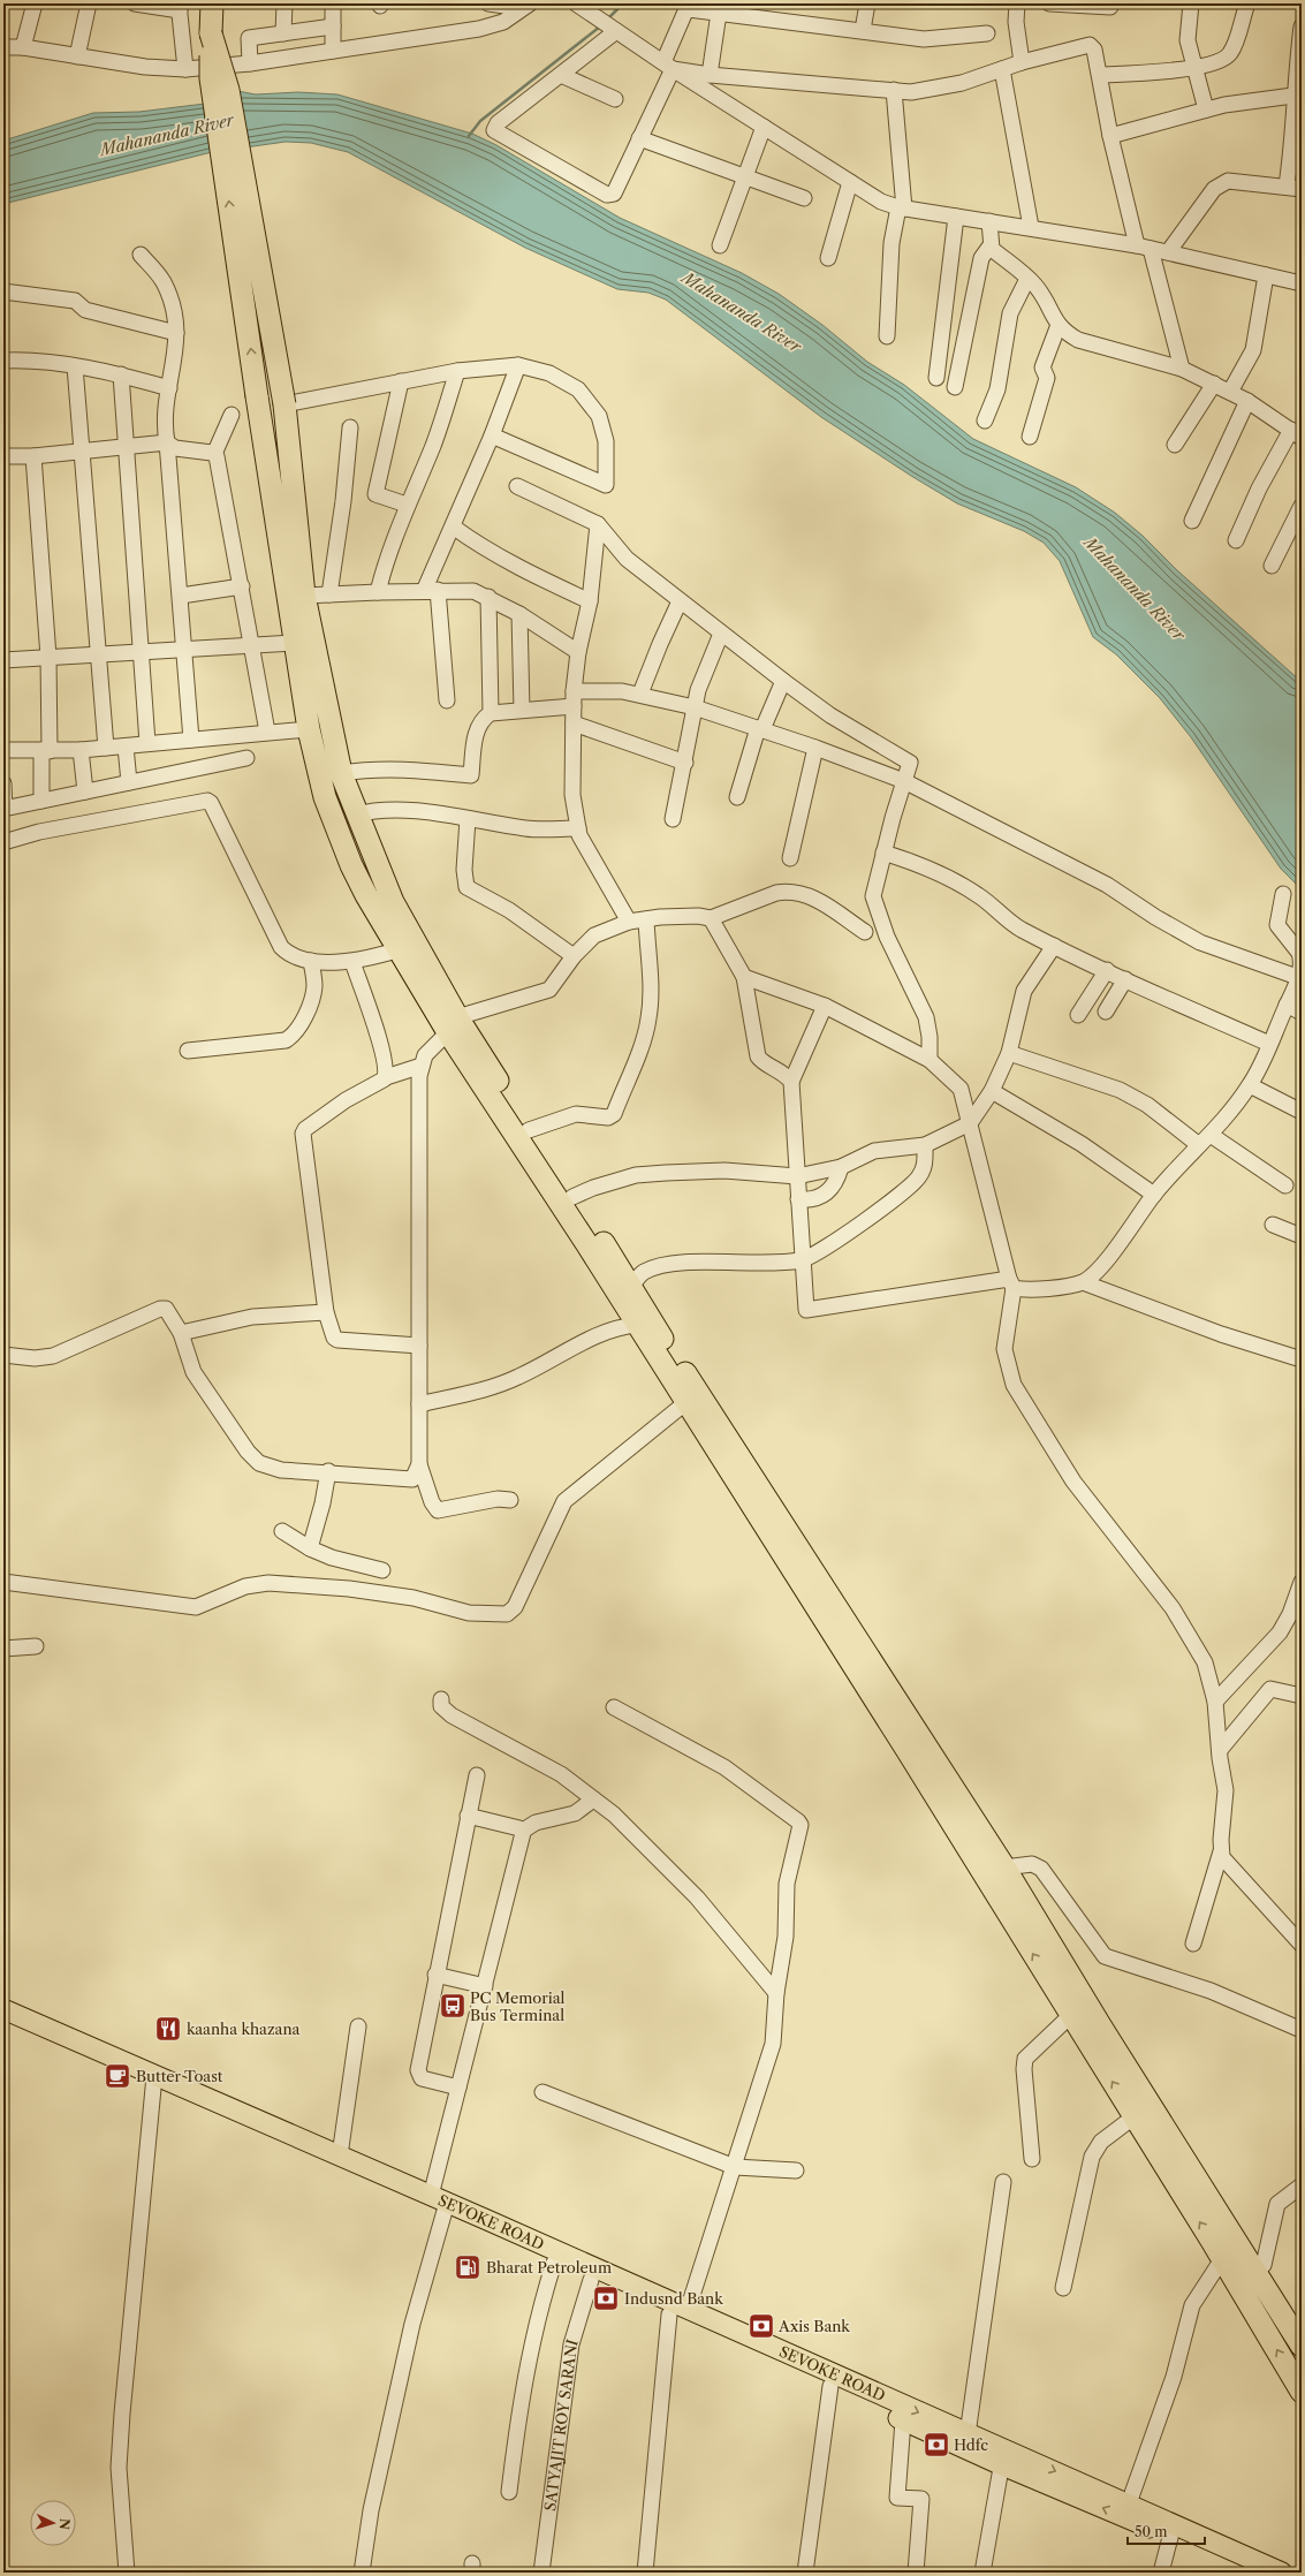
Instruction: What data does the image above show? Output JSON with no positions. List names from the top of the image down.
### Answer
{
  "streets": {
    "main road": ["SEVOKE ROAD"],
    "street": ["SATYAJIT ROY SARANI"]
  },
  "crossings": [
    ["SEVOKE ROAD", "SATYAJIT ROY SARANI"]
  ],
  "water": ["Mahananda River"],
  "places": {
    "bus stop": ["PC Memorial Bus Terminal"],
    "restaurant": ["kaanha khazana"],
    "cafe": ["Butter Toast"],
    "fuel station": ["Bharat Petroleum"],
    "bank": ["Indusnd Bank", "Axis Bank", "Hdfc"]
  },
  "scale_bar": "50 m",
  "north": "right"
}
